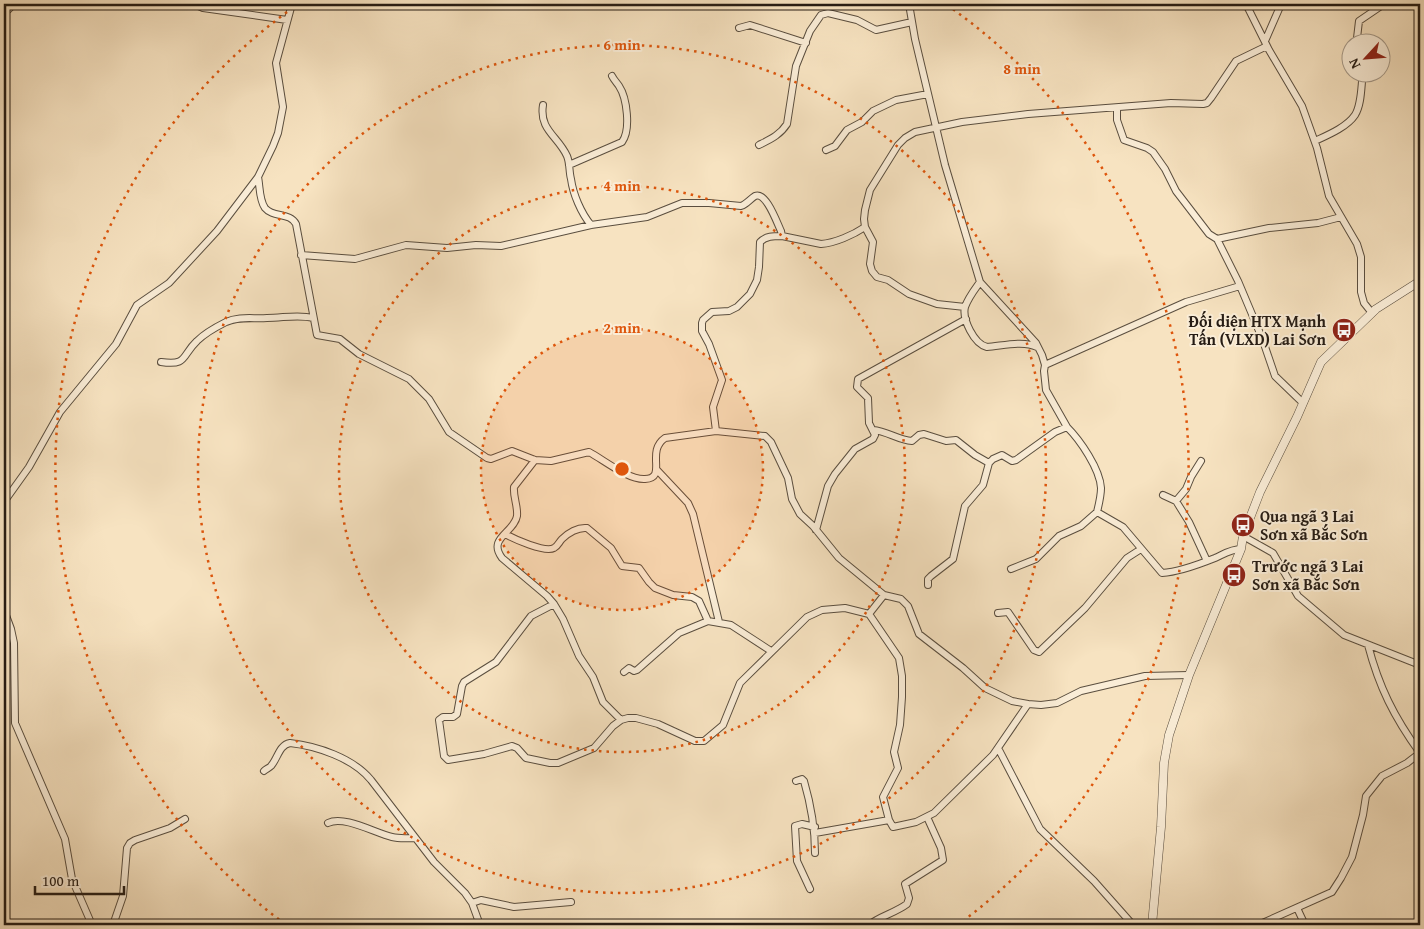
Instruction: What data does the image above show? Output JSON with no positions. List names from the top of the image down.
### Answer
{
  "places": {
    "bus stop": ["Đối diện HTX Mạnh Tấn (VLXD) Lai Sơn", "Qua ngã 3 Lai Sơn xã Bắc Sơn", "Trước ngã 3 Lai Sơn xã Bắc Sơn"]
  },
  "scale_bar": "100 m",
  "north": "bottom left",
  "rings": [
    "6 min",
    "8 min",
    "4 min",
    "2 min"
  ]
}
